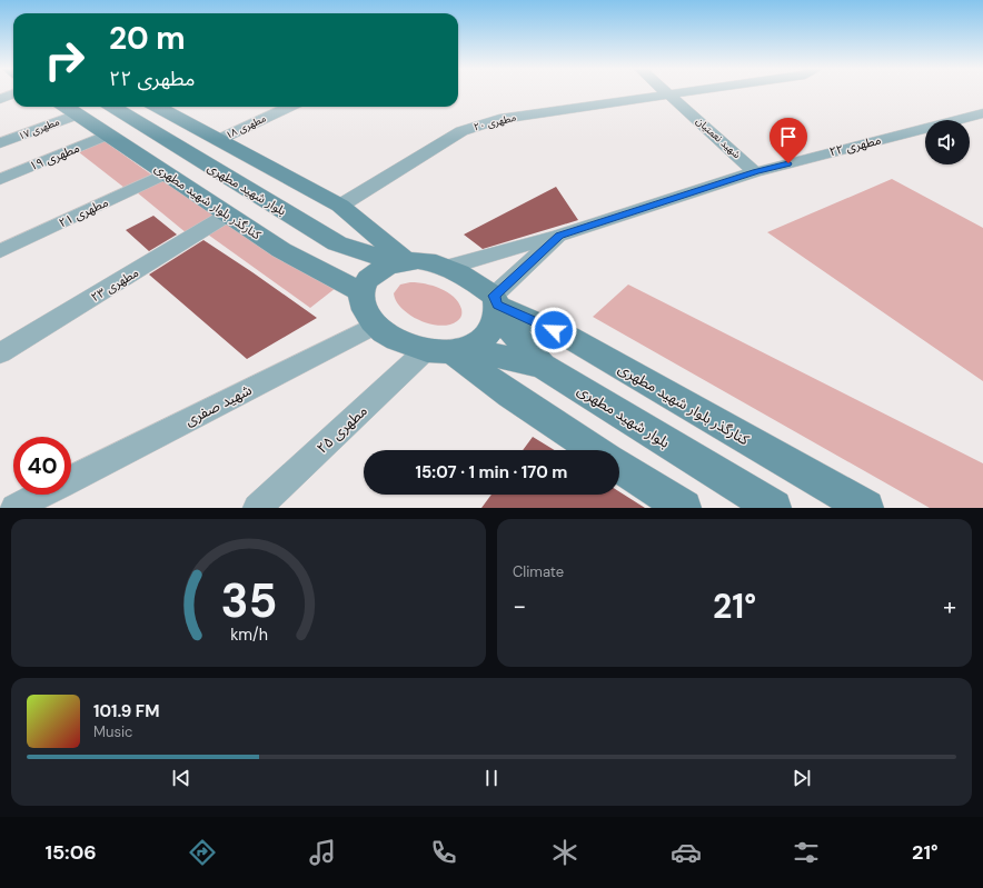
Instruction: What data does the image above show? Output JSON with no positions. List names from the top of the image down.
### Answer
{
  "streets": {
    "street": [
      "مطهری ۲۰",
      "مطهری ۱۸",
      "مطهری ۱۷",
      "شهید نعمتیان",
      "مطهری ۲۲",
      "مطهری ۱۹",
      "بلوار شهید مطهری",
      "کنارگذر بلوار شهید مطهری",
      "مطهری ۲۱",
      "مطهری ۲۳",
      "شهید صفری",
      "مطهری ۲۵"
    ]
  },
  "crossings": [
    ["مطهری ۲۰", "شهید نعمتیان"],
    ["مطهری ۱۷", "کنارگذر بلوار شهید مطهری"],
    ["شهید نعمتیان", "مطهری ۲۲"],
    ["مطهری ۲۲", "بلوار شهید مطهری"],
    ["مطهری ۲۲", "کنارگذر بلوار شهید مطهری"],
    ["مطهری ۲۲", "شهید صفری"],
    ["مطهری ۲۲", "مطهری ۲۵"],
    ["مطهری ۱۹", "کنارگذر بلوار شهید مطهری"],
    ["بلوار شهید مطهری", "کنارگذر بلوار شهید مطهری"],
    ["بلوار شهید مطهری", "شهید صفری"],
    ["بلوار شهید مطهری", "مطهری ۲۵"],
    ["کنارگذر بلوار شهید مطهری", "مطهری ۲۱"],
    ["کنارگذر بلوار شهید مطهری", "مطهری ۲۳"],
    ["کنارگذر بلوار شهید مطهری", "شهید صفری"],
    ["کنارگذر بلوار شهید مطهری", "مطهری ۲۵"],
    ["شهید صفری", "مطهری ۲۵"]
  ],
  "page": {
    "turn": ["20 m", "مطهری ۲۲"],
    "limit": "40",
    "trip": "15:07 · 1 min · 170 m",
    "tile": "Climate",
    "heat": ["−", "21°", "+"],
    "song": ["101.9 FM", "Music"],
    "tabs": ["15:06", "21°"],
    "gauge": ["35", "km/h"]
  }
}
